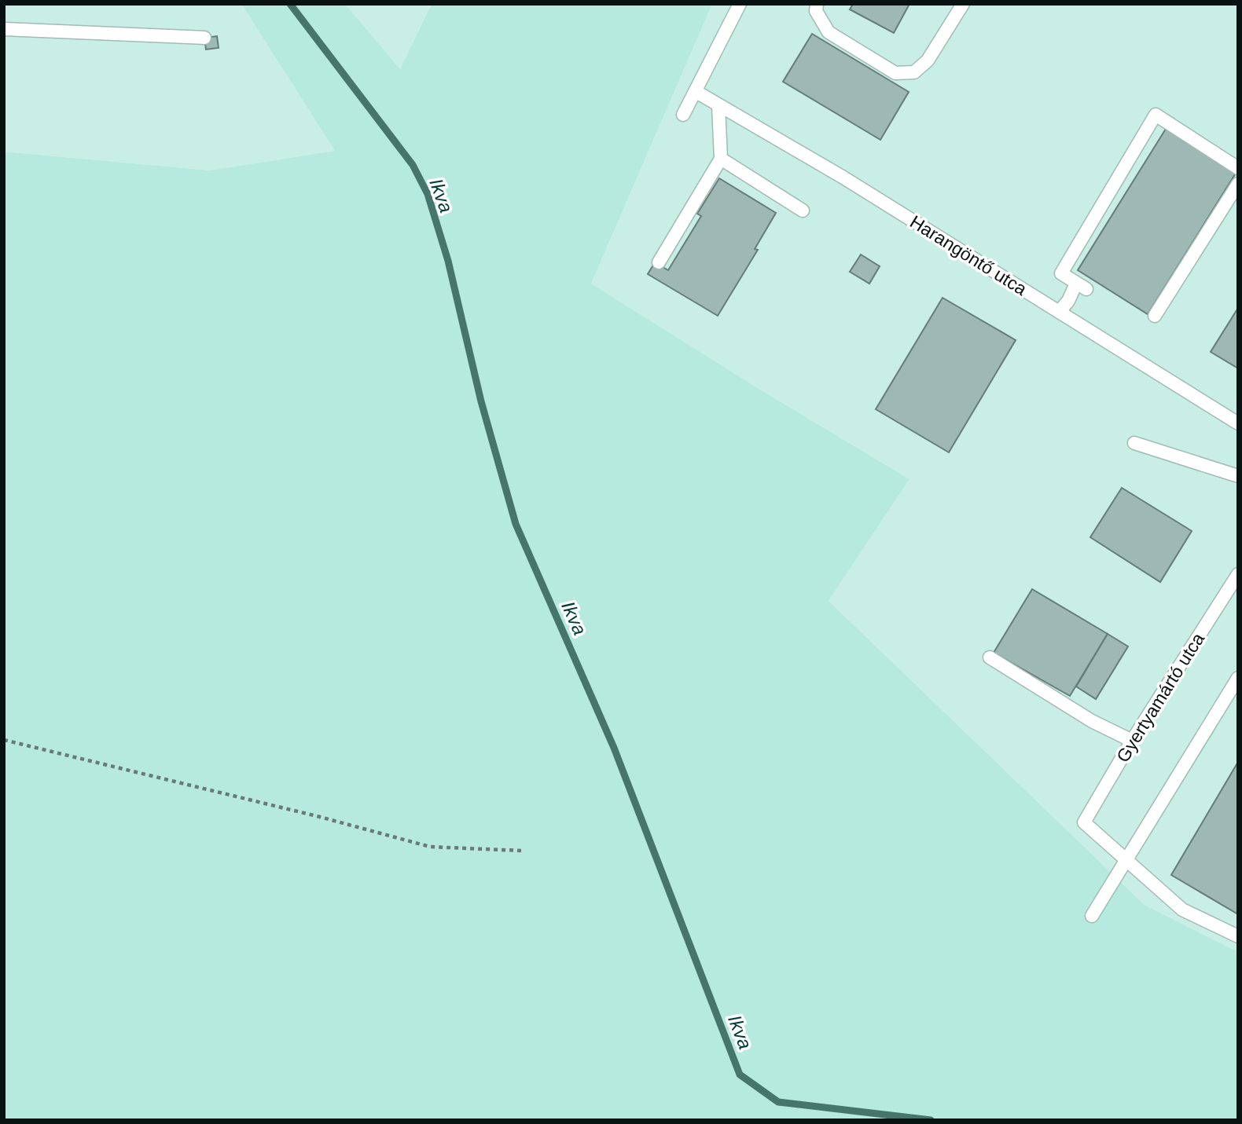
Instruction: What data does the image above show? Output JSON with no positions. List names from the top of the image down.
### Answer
{
  "streets": {
    "lane": ["Harangöntő utca", "Gyertyamártó utca"]
  },
  "water": ["Ikva"]
}
